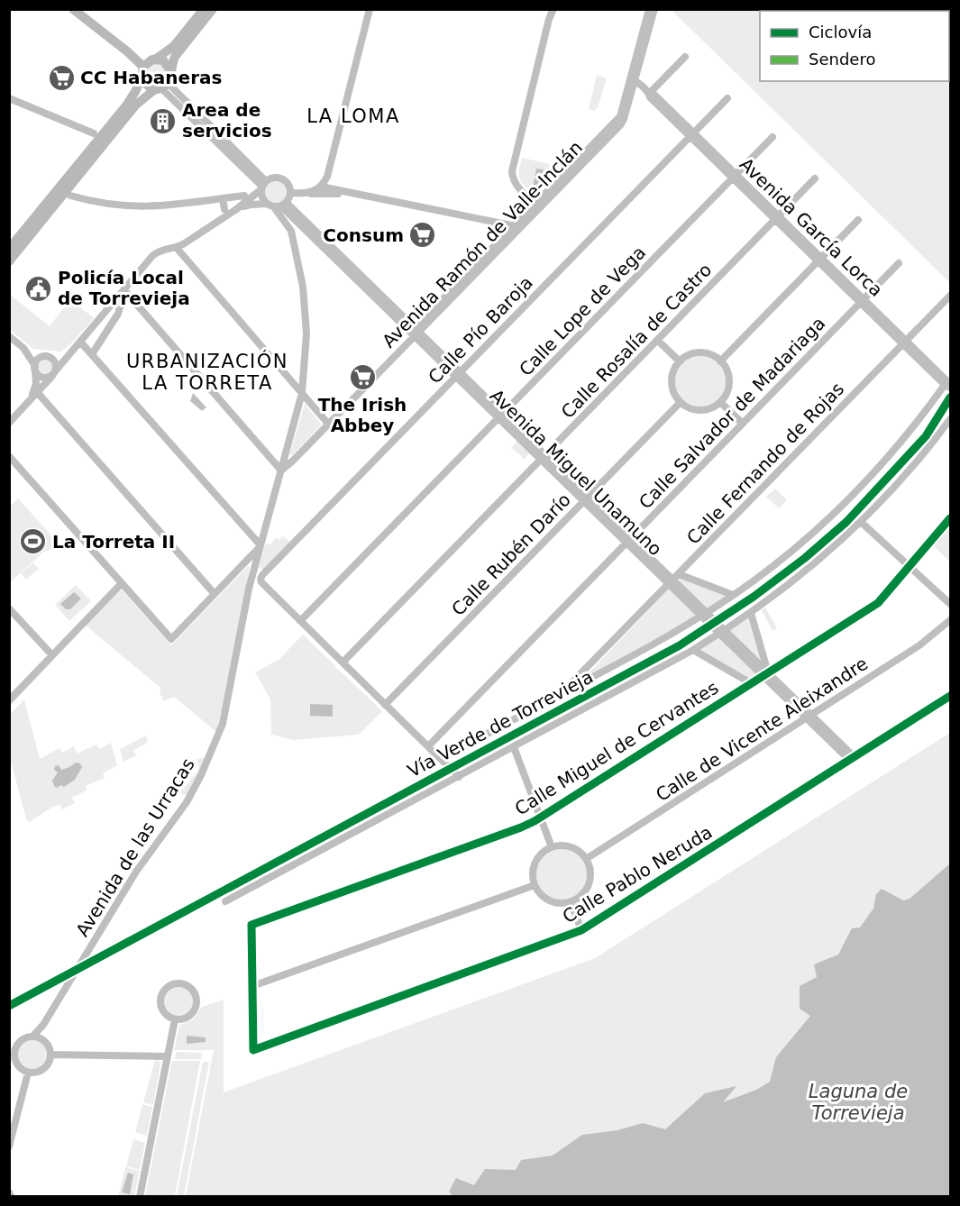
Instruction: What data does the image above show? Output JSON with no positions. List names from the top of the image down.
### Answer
{
  "streets": {
    "street": [
      "Avenida García Lorca",
      "Avenida Ramón de Valle-Inclán",
      "Calle Lope de Vega",
      "Calle Pío Baroja",
      "Calle Rosalía de Castro",
      "Calle Salvador de Madariaga",
      "Calle Fernando de Rojas",
      "Avenida Miguel Unamuno",
      "Calle Rubén Darío",
      "Calle de Vicente Aleixandre",
      "Calle Miguel de Cervantes",
      "Avenida de las Urracas",
      "Calle Pablo Neruda"
    ],
    "cycle path": ["Vía Verde de Torrevieja"]
  },
  "crossings": [
    ["Avenida García Lorca", "Avenida Ramón de Valle-Inclán"],
    ["Avenida García Lorca", "Calle Lope de Vega"],
    ["Avenida García Lorca", "Calle Pío Baroja"],
    ["Avenida García Lorca", "Calle Rosalía de Castro"],
    ["Avenida García Lorca", "Calle Salvador de Madariaga"],
    ["Avenida García Lorca", "Calle Fernando de Rojas"],
    ["Avenida Ramón de Valle-Inclán", "Avenida Miguel Unamuno"],
    ["Avenida Ramón de Valle-Inclán", "Avenida de las Urracas"],
    ["Calle Lope de Vega", "Avenida Miguel Unamuno"],
    ["Calle Pío Baroja", "Avenida Miguel Unamuno"],
    ["Calle Rosalía de Castro", "Avenida Miguel Unamuno"],
    ["Calle Salvador de Madariaga", "Avenida Miguel Unamuno"],
    ["Calle Fernando de Rojas", "Avenida Miguel Unamuno"],
    ["Avenida Miguel Unamuno", "Calle Rubén Darío"],
    ["Avenida Miguel Unamuno", "Calle de Vicente Aleixandre"],
    ["Avenida Miguel Unamuno", "Calle Miguel de Cervantes"],
    ["Avenida Miguel Unamuno", "Avenida de las Urracas"],
    ["Avenida Miguel Unamuno", "Calle Pablo Neruda"],
    ["Calle Miguel de Cervantes", "Calle Pablo Neruda"]
  ],
  "districts": ["LA LOMA", "URBANIZACIÓN LA TORRETA"],
  "water": ["Laguna de Torrevieja"],
  "places": {
    "supermarket": ["CC Habaneras", "Consum", "The Irish Abbey"],
    "building": ["Area de servicios"],
    "public building": ["Policía Local de Torrevieja"],
    "sports": ["La Torreta II"]
  },
  "legend": ["Ciclovía", "Sendero"]
}
